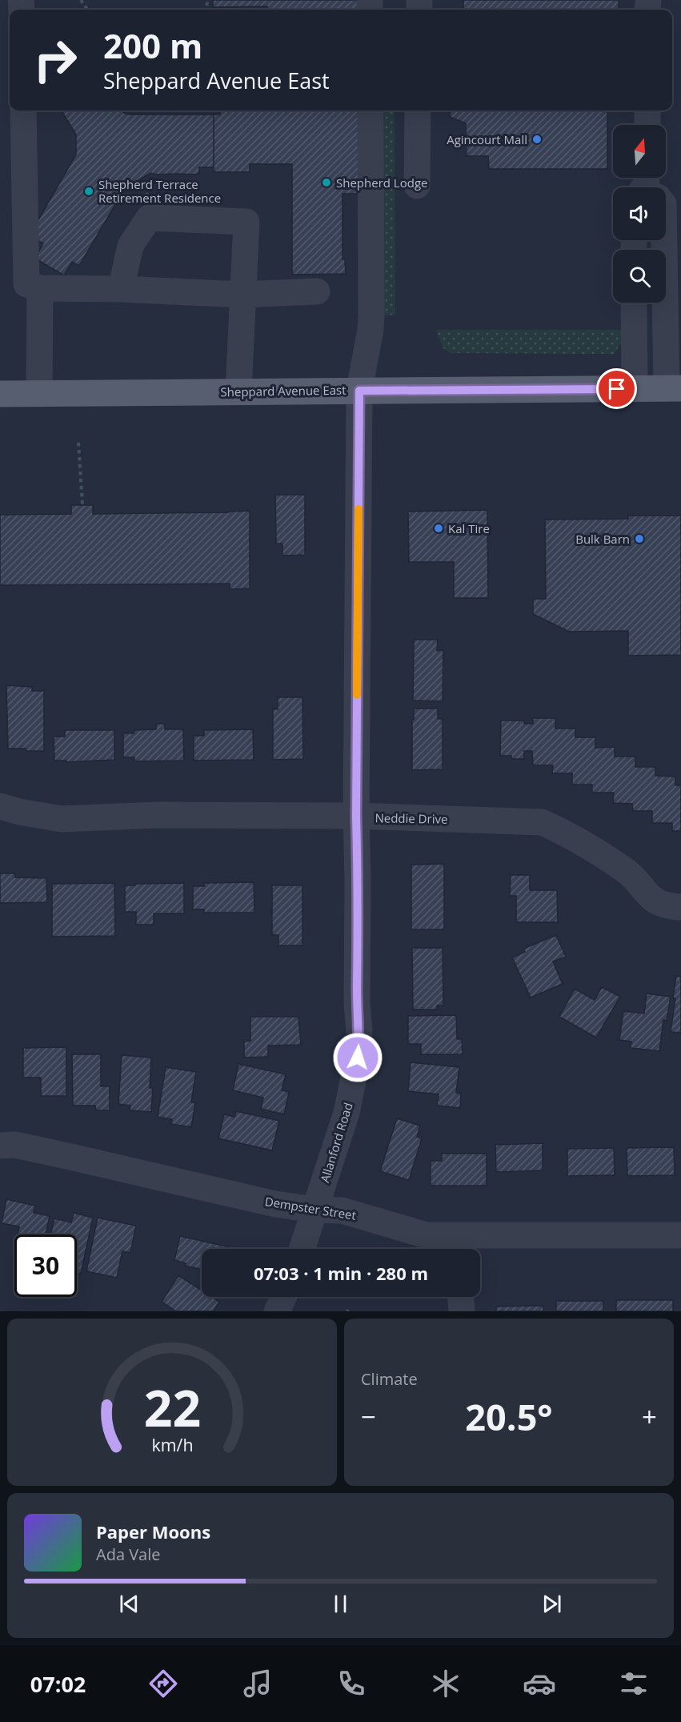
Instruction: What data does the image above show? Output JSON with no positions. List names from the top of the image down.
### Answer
{
  "streets": {
    "main road": ["Sheppard Avenue East"],
    "street": ["Neddie Drive", "Allanford Road", "Dempster Street"]
  },
  "crossings": [
    ["Sheppard Avenue East", "Allanford Road"],
    ["Neddie Drive", "Allanford Road"],
    ["Allanford Road", "Dempster Street"]
  ],
  "places": [
    "Agincourt Mall",
    "Shepherd Lodge",
    "Shepherd Terrace Retirement Residence",
    "Kal Tire",
    "Bulk Barn"
  ],
  "north": "top",
  "page": {
    "turn": ["200 m", "Sheppard Avenue East"],
    "limit": "30",
    "trip": "07:03 · 1 min · 280 m",
    "tile": "Climate",
    "heat": ["−", "20.5°", "+"],
    "song": ["Paper Moons", "Ada Vale"],
    "tabs": "07:02",
    "gauge": ["22", "km/h"]
  }
}
